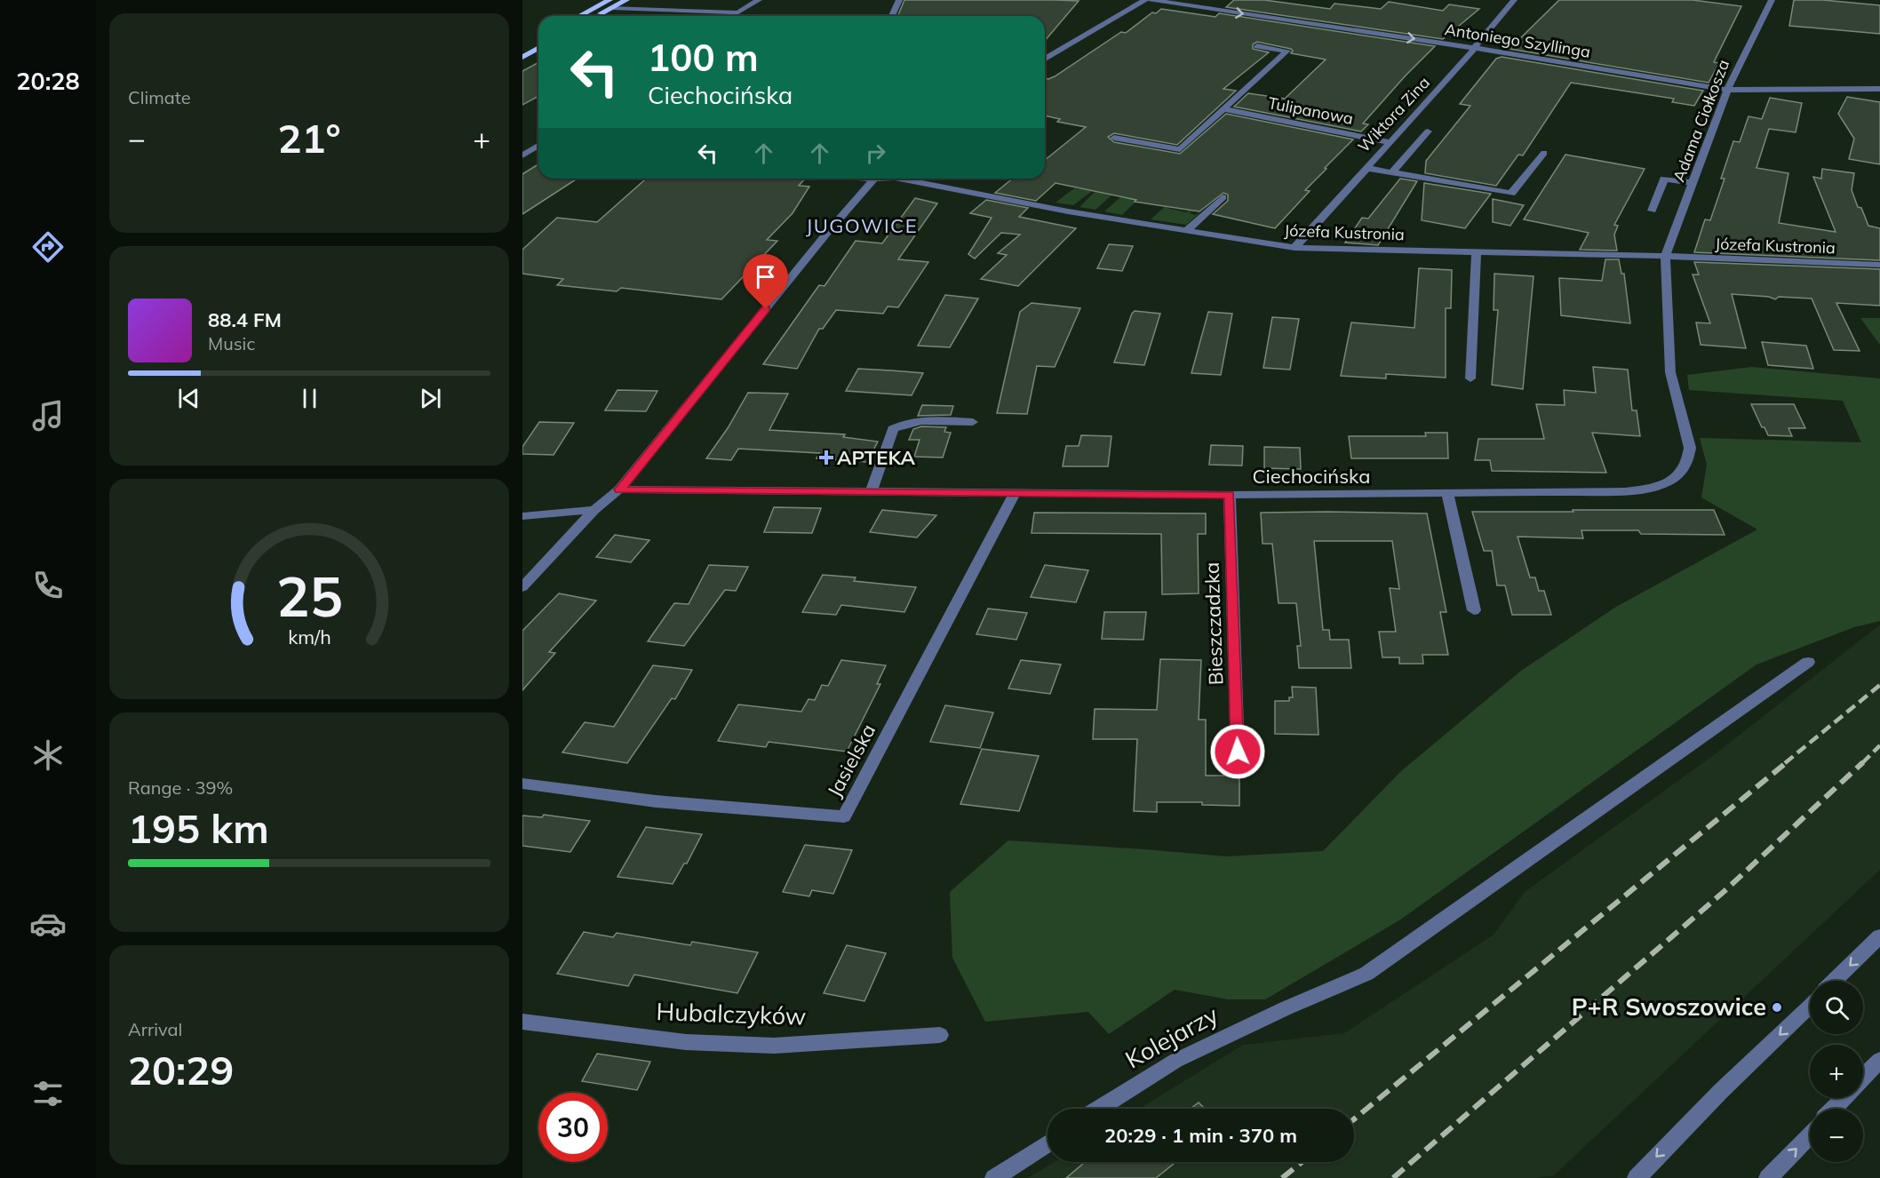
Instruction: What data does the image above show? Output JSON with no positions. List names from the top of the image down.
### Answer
{
  "streets": {
    "street": [
      "Antoniego Szyllinga",
      "Tulipanowa",
      "Wiktora Zina",
      "Adama Ciołkosza",
      "Józefa Kustronia",
      "Ciechocińska",
      "Bieszczadzka",
      "Jasielska",
      "Hubalczyków",
      "Kolejarzy"
    ]
  },
  "crossings": [
    ["Antoniego Szyllinga", "Wiktora Zina"],
    ["Antoniego Szyllinga", "Adama Ciołkosza"],
    ["Tulipanowa", "Wiktora Zina"],
    ["Wiktora Zina", "Józefa Kustronia"],
    ["Adama Ciołkosza", "Józefa Kustronia"],
    ["Adama Ciołkosza", "Ciechocińska"],
    ["Józefa Kustronia", "Ciechocińska"],
    ["Ciechocińska", "Bieszczadzka"],
    ["Ciechocińska", "Jasielska"]
  ],
  "one_way": ["Antoniego Szyllinga"],
  "districts": ["JUGOWICE"],
  "places": {
    "health": ["APTEKA"],
    "other": ["P+R Swoszowice"]
  },
  "page": {
    "tabs": "20:28",
    "tile": [
      "Climate",
      ["Range · 39%", "195 km"],
      ["Arrival", "20:29"]
    ],
    "turn": ["100 m", "Ciechocińska"],
    "heat": ["−", "21°", "+"],
    "song": ["88.4 FM", "Music"],
    "map_buttons": ["+", "−"],
    "limit": "30",
    "trip": "20:29 · 1 min · 370 m",
    "gauge": ["25", "km/h"]
  }
}
